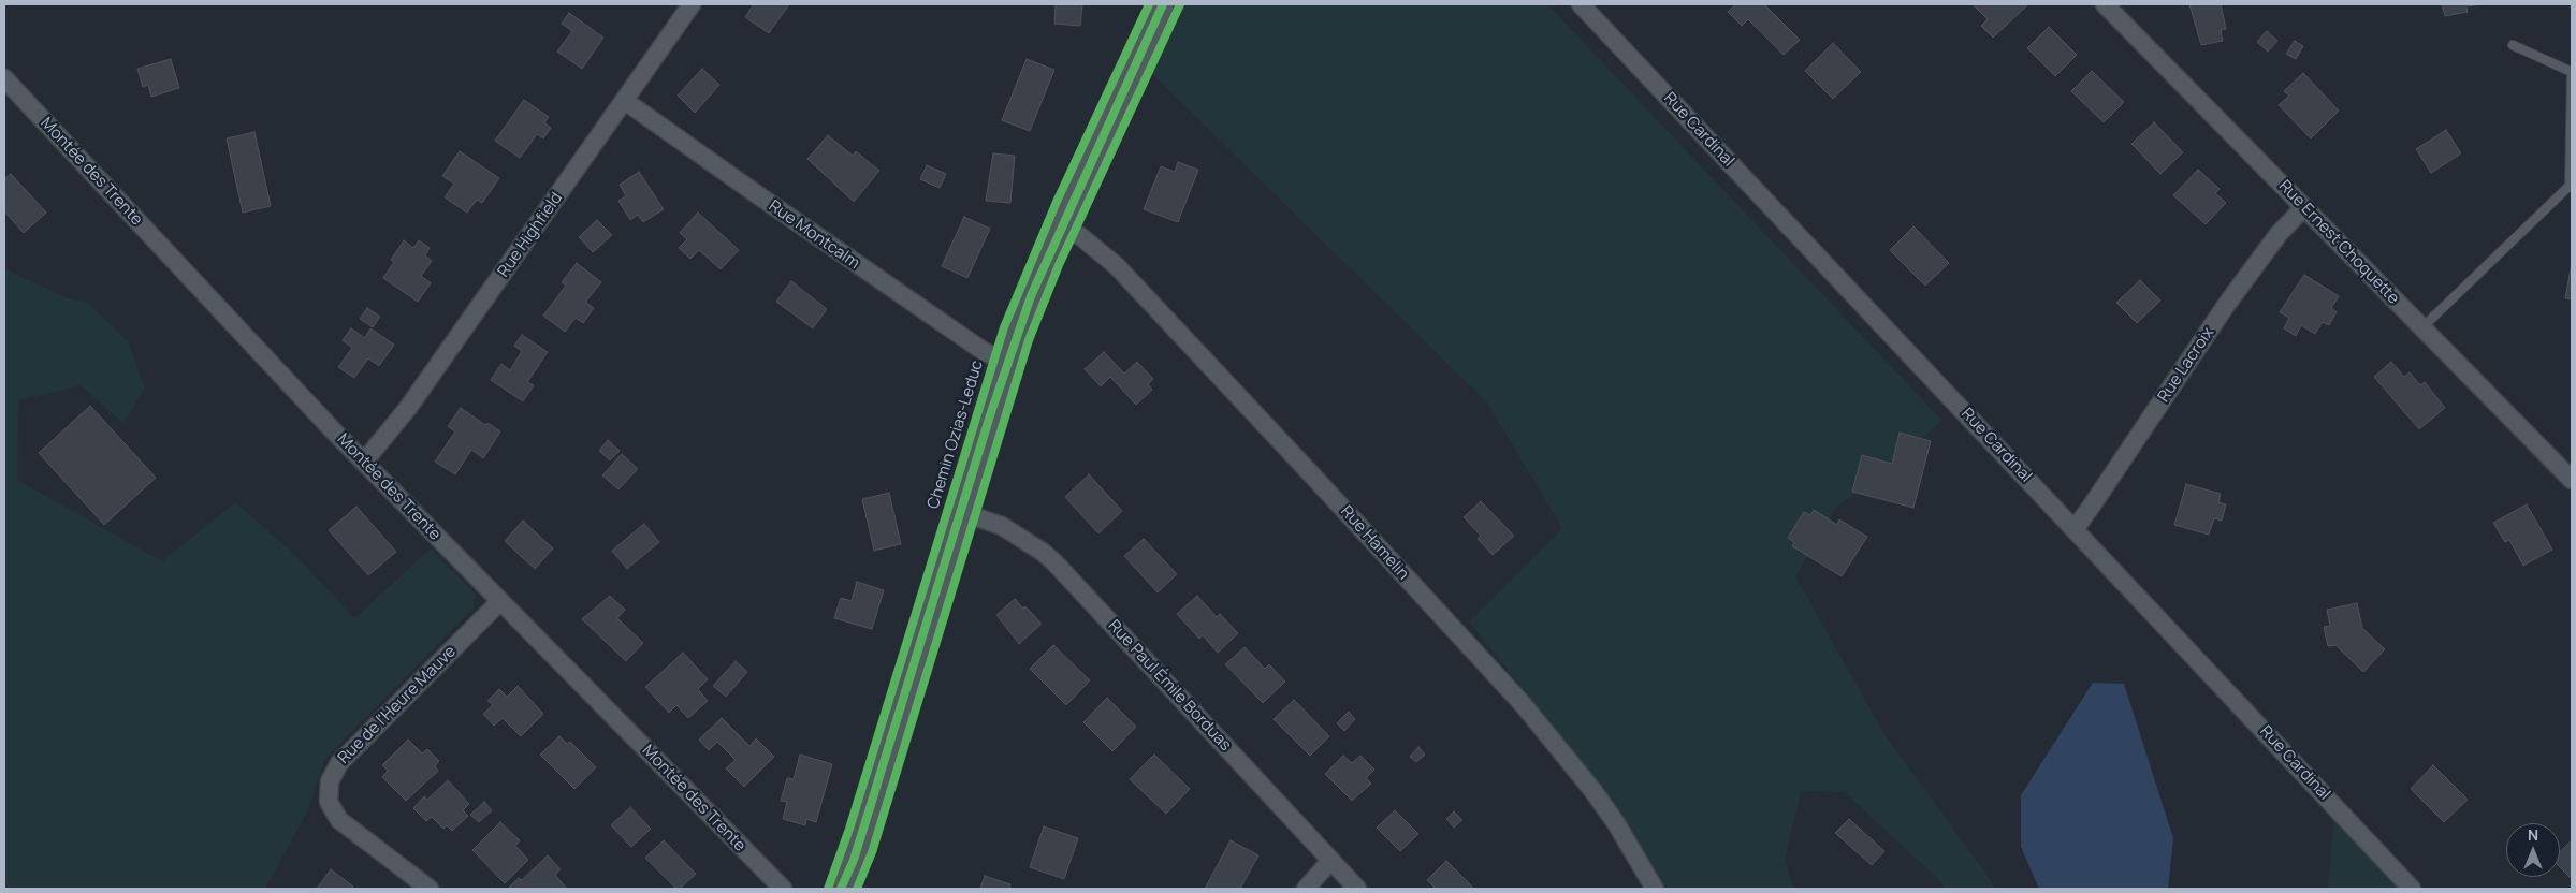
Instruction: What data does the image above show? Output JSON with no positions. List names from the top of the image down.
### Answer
{
  "streets": {
    "street": [
      "Rue Cardinal",
      "Montée des Trente",
      "Rue Highfield",
      "Rue Montcalm",
      "Rue Ernest Choquette",
      "Rue Lacroix",
      "Chemin Ozias-Leduc",
      "Rue Hamelin",
      "Rue Paul Émile Borduas",
      "Rue de l'Heure Mauve"
    ]
  },
  "crossings": [
    ["Rue Cardinal", "Rue Lacroix"],
    ["Montée des Trente", "Rue Highfield"],
    ["Montée des Trente", "Rue de l'Heure Mauve"],
    ["Rue Highfield", "Rue Montcalm"],
    ["Rue Montcalm", "Chemin Ozias-Leduc"],
    ["Rue Ernest Choquette", "Rue Lacroix"],
    ["Chemin Ozias-Leduc", "Rue Hamelin"],
    ["Chemin Ozias-Leduc", "Rue Paul Émile Borduas"]
  ],
  "north": "top"
}
